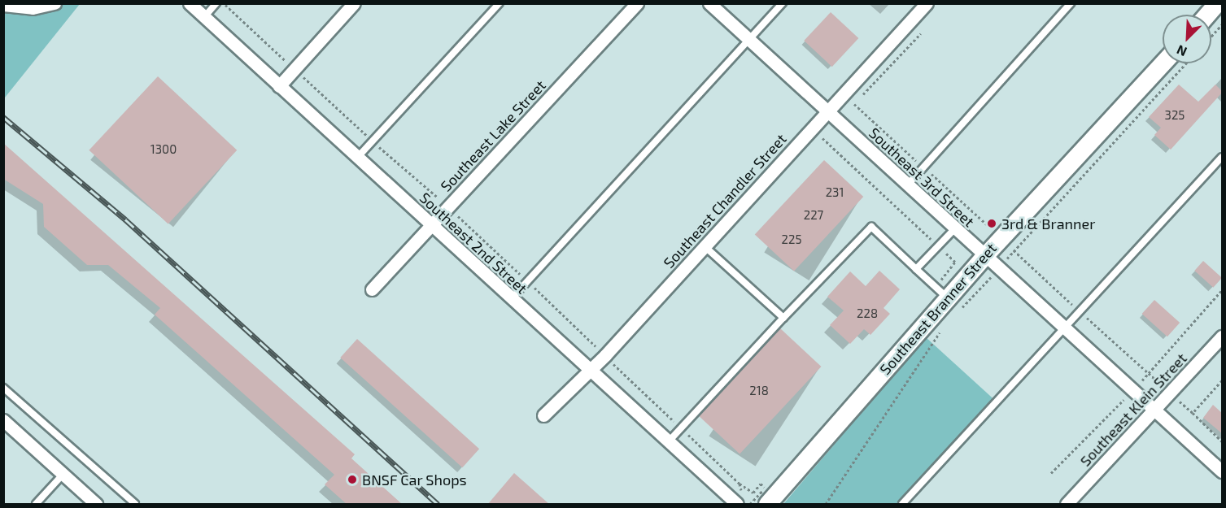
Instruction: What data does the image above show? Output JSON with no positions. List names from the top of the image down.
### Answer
{
  "streets": {
    "main road": ["Southeast Branner Street"],
    "street": [
      "Southeast Lake Street",
      "Southeast 3rd Street",
      "Southeast Chandler Street",
      "Southeast 2nd Street",
      "Southeast Klein Street"
    ]
  },
  "crossings": [
    ["Southeast Lake Street", "Southeast 2nd Street"],
    ["Southeast 3rd Street", "Southeast Chandler Street"],
    ["Southeast 3rd Street", "Southeast Branner Street"],
    ["Southeast 3rd Street", "Southeast Klein Street"],
    ["Southeast Chandler Street", "Southeast 2nd Street"]
  ],
  "places": ["3rd & Branner", "BNSF Car Shops"],
  "house_numbers": [
    "325",
    "1300",
    "231",
    "227",
    "225",
    "228",
    "218"
  ],
  "north": "bottom left"
}
